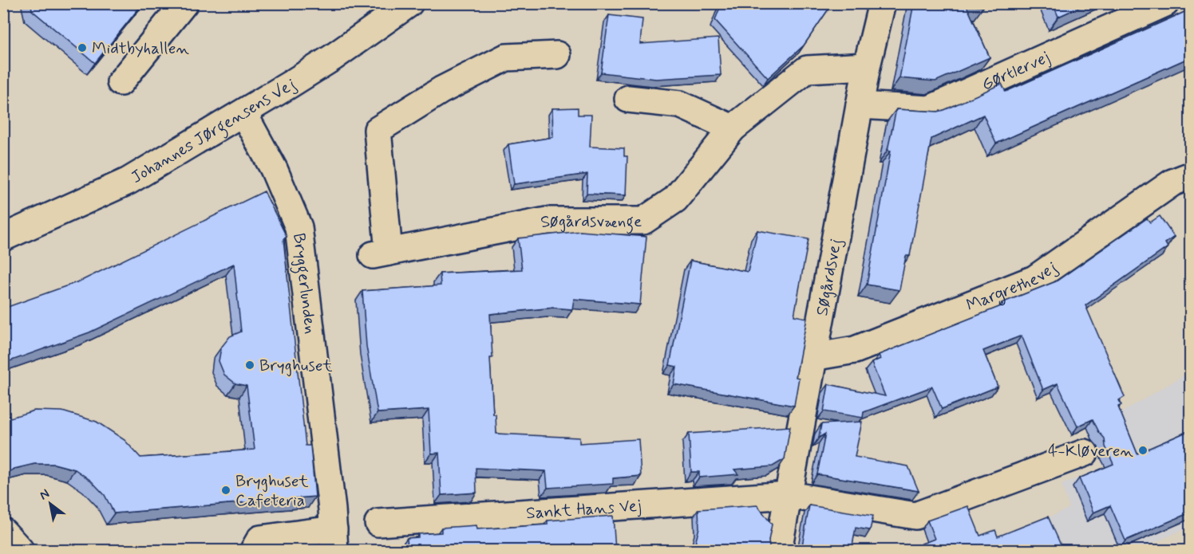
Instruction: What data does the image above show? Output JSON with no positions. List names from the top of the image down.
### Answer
{
  "streets": {
    "street": [
      "Gørtlervej",
      "Johannes Jørgensens Vej",
      "Søgårdsvænge",
      "Søgårdsvej",
      "Bryggerlunden",
      "Margrethevej",
      "Sankt Hans Vej"
    ]
  },
  "crossings": [
    ["Gørtlervej", "Søgårdsvej"],
    ["Johannes Jørgensens Vej", "Bryggerlunden"],
    ["Søgårdsvænge", "Søgårdsvej"],
    ["Søgårdsvej", "Margrethevej"],
    ["Søgårdsvej", "Sankt Hans Vej"]
  ],
  "places": [
    "Midtbyhallen",
    "Bryghuset",
    "4-Kløveren",
    "Bryghuset Cafeteria"
  ],
  "north": "top left"
}
